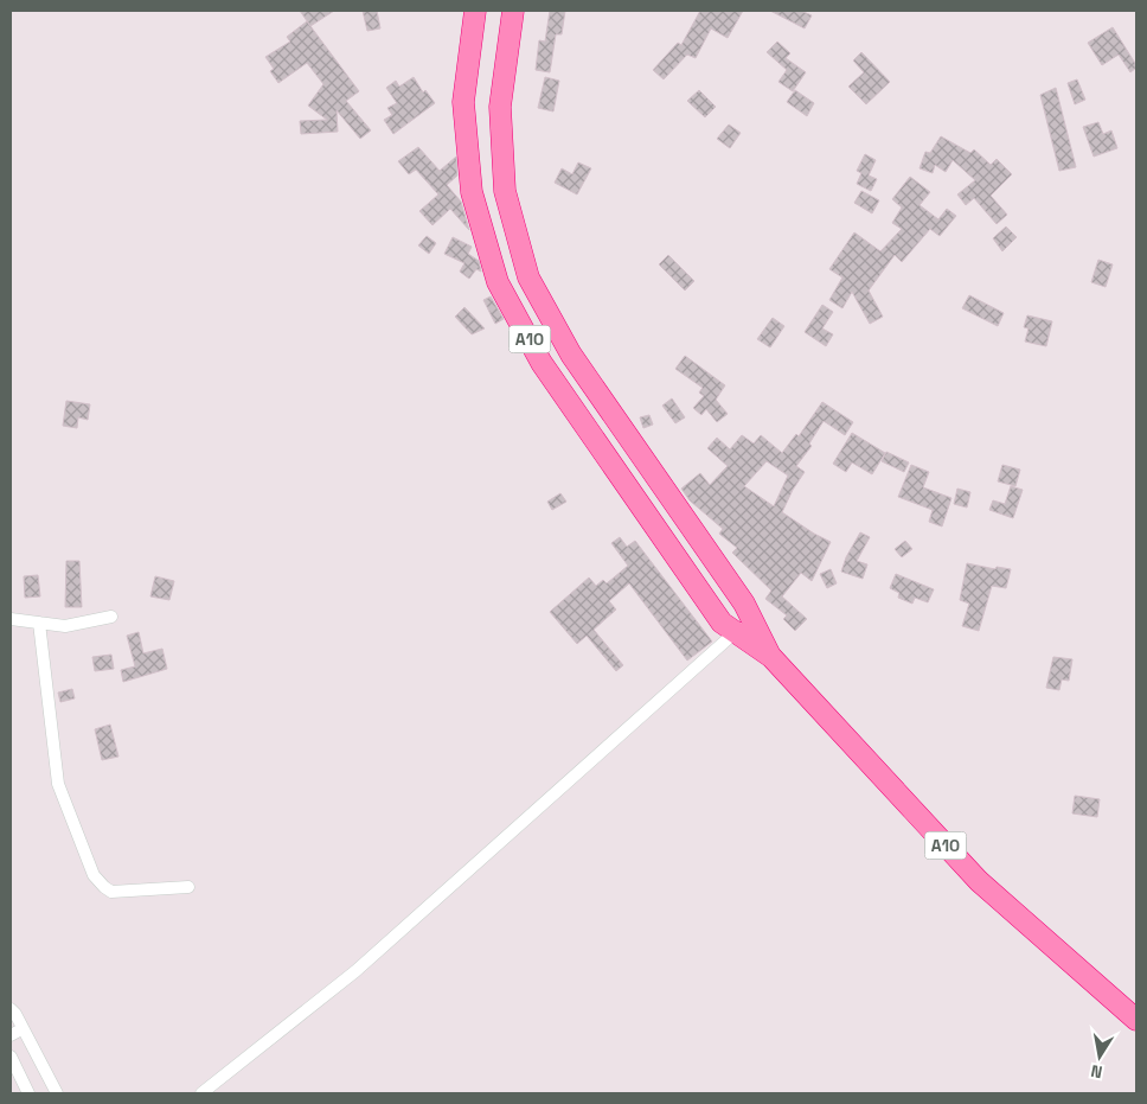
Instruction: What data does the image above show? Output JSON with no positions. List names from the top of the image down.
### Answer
{
  "streets": {
    "highway": ["A10"]
  },
  "north": "bottom"
}
